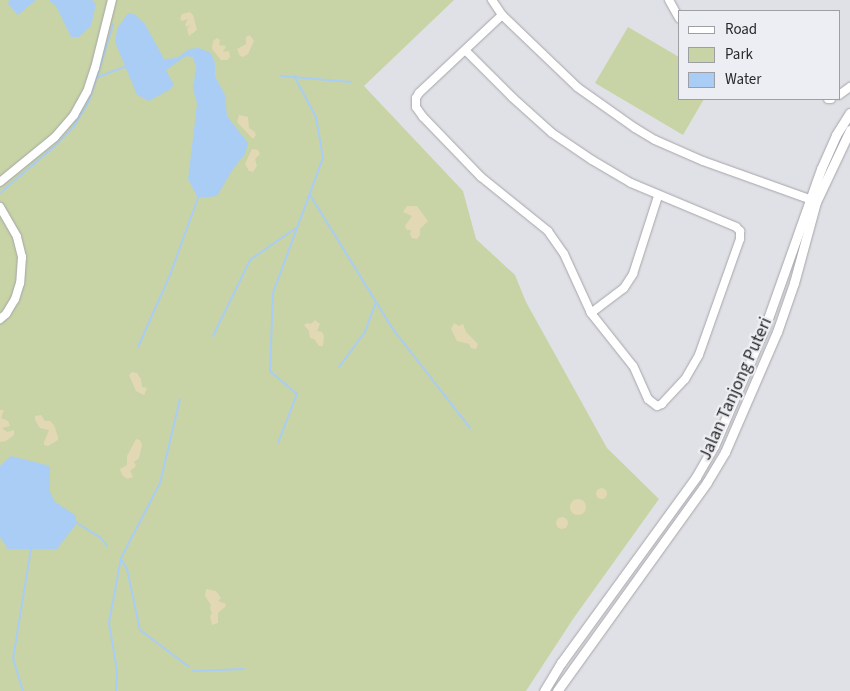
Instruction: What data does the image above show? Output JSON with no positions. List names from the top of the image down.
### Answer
{
  "streets": {
    "street": ["Jalan Tanjong Puteri"]
  },
  "legend": ["Road", "Park", "Water"]
}
